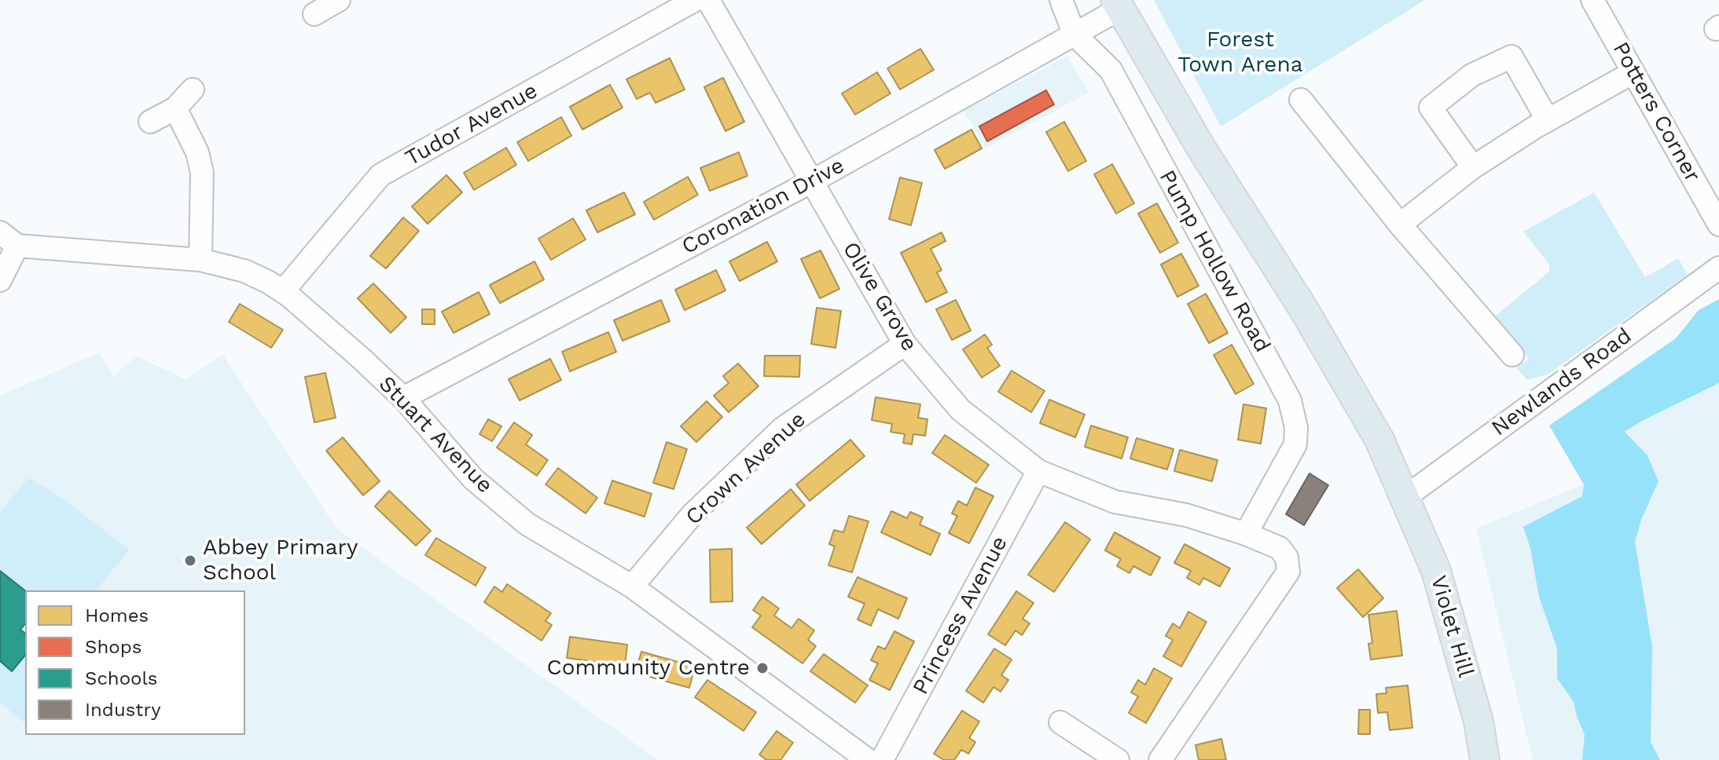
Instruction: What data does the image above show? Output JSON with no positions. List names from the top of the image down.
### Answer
{
  "streets": {
    "main road": ["Pump Hollow Road", "Violet Hill"],
    "street": [
      "Potters Corner",
      "Tudor Avenue",
      "Coronation Drive",
      "Olive Grove",
      "Newlands Road",
      "Stuart Avenue",
      "Crown Avenue",
      "Princess Avenue"
    ]
  },
  "crossings": [
    ["Tudor Avenue", "Stuart Avenue"],
    ["Coronation Drive", "Pump Hollow Road"],
    ["Coronation Drive", "Olive Grove"],
    ["Coronation Drive", "Stuart Avenue"],
    ["Pump Hollow Road", "Olive Grove"],
    ["Pump Hollow Road", "Newlands Road"],
    ["Pump Hollow Road", "Violet Hill"],
    ["Olive Grove", "Crown Avenue"],
    ["Olive Grove", "Princess Avenue"],
    ["Newlands Road", "Violet Hill"],
    ["Stuart Avenue", "Crown Avenue"]
  ],
  "parks": ["Forest Town Arena"],
  "places": ["Abbey Primary School", "Community Centre"],
  "legend": [
    "Homes",
    "Shops",
    "Schools",
    "Industry"
  ]
}
